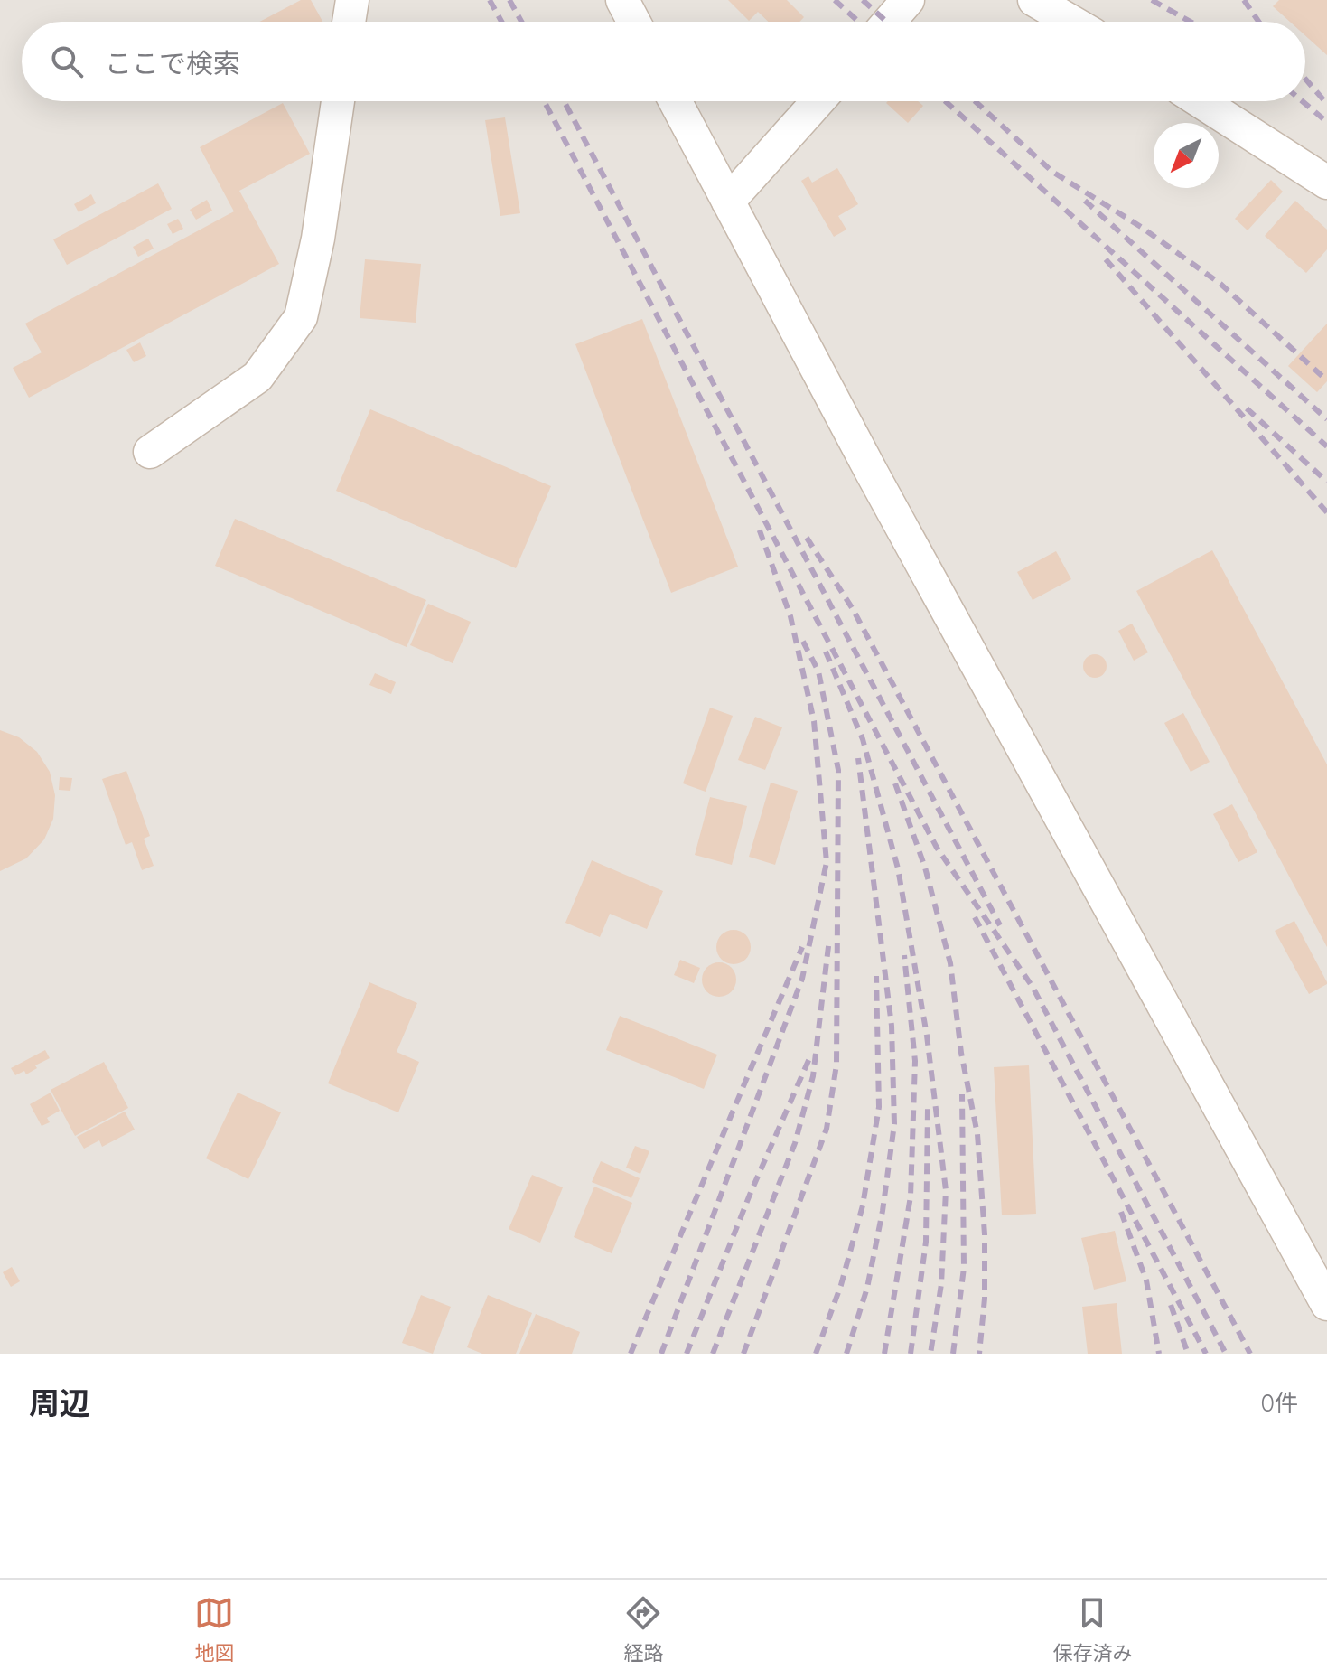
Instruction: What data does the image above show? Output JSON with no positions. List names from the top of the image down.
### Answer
{
  "north": "bottom left",
  "page": {
    "search": "ここで検索",
    "heading": ["周辺", "0件"],
    "nav": ["地図", "経路", "保存済み"]
  }
}
